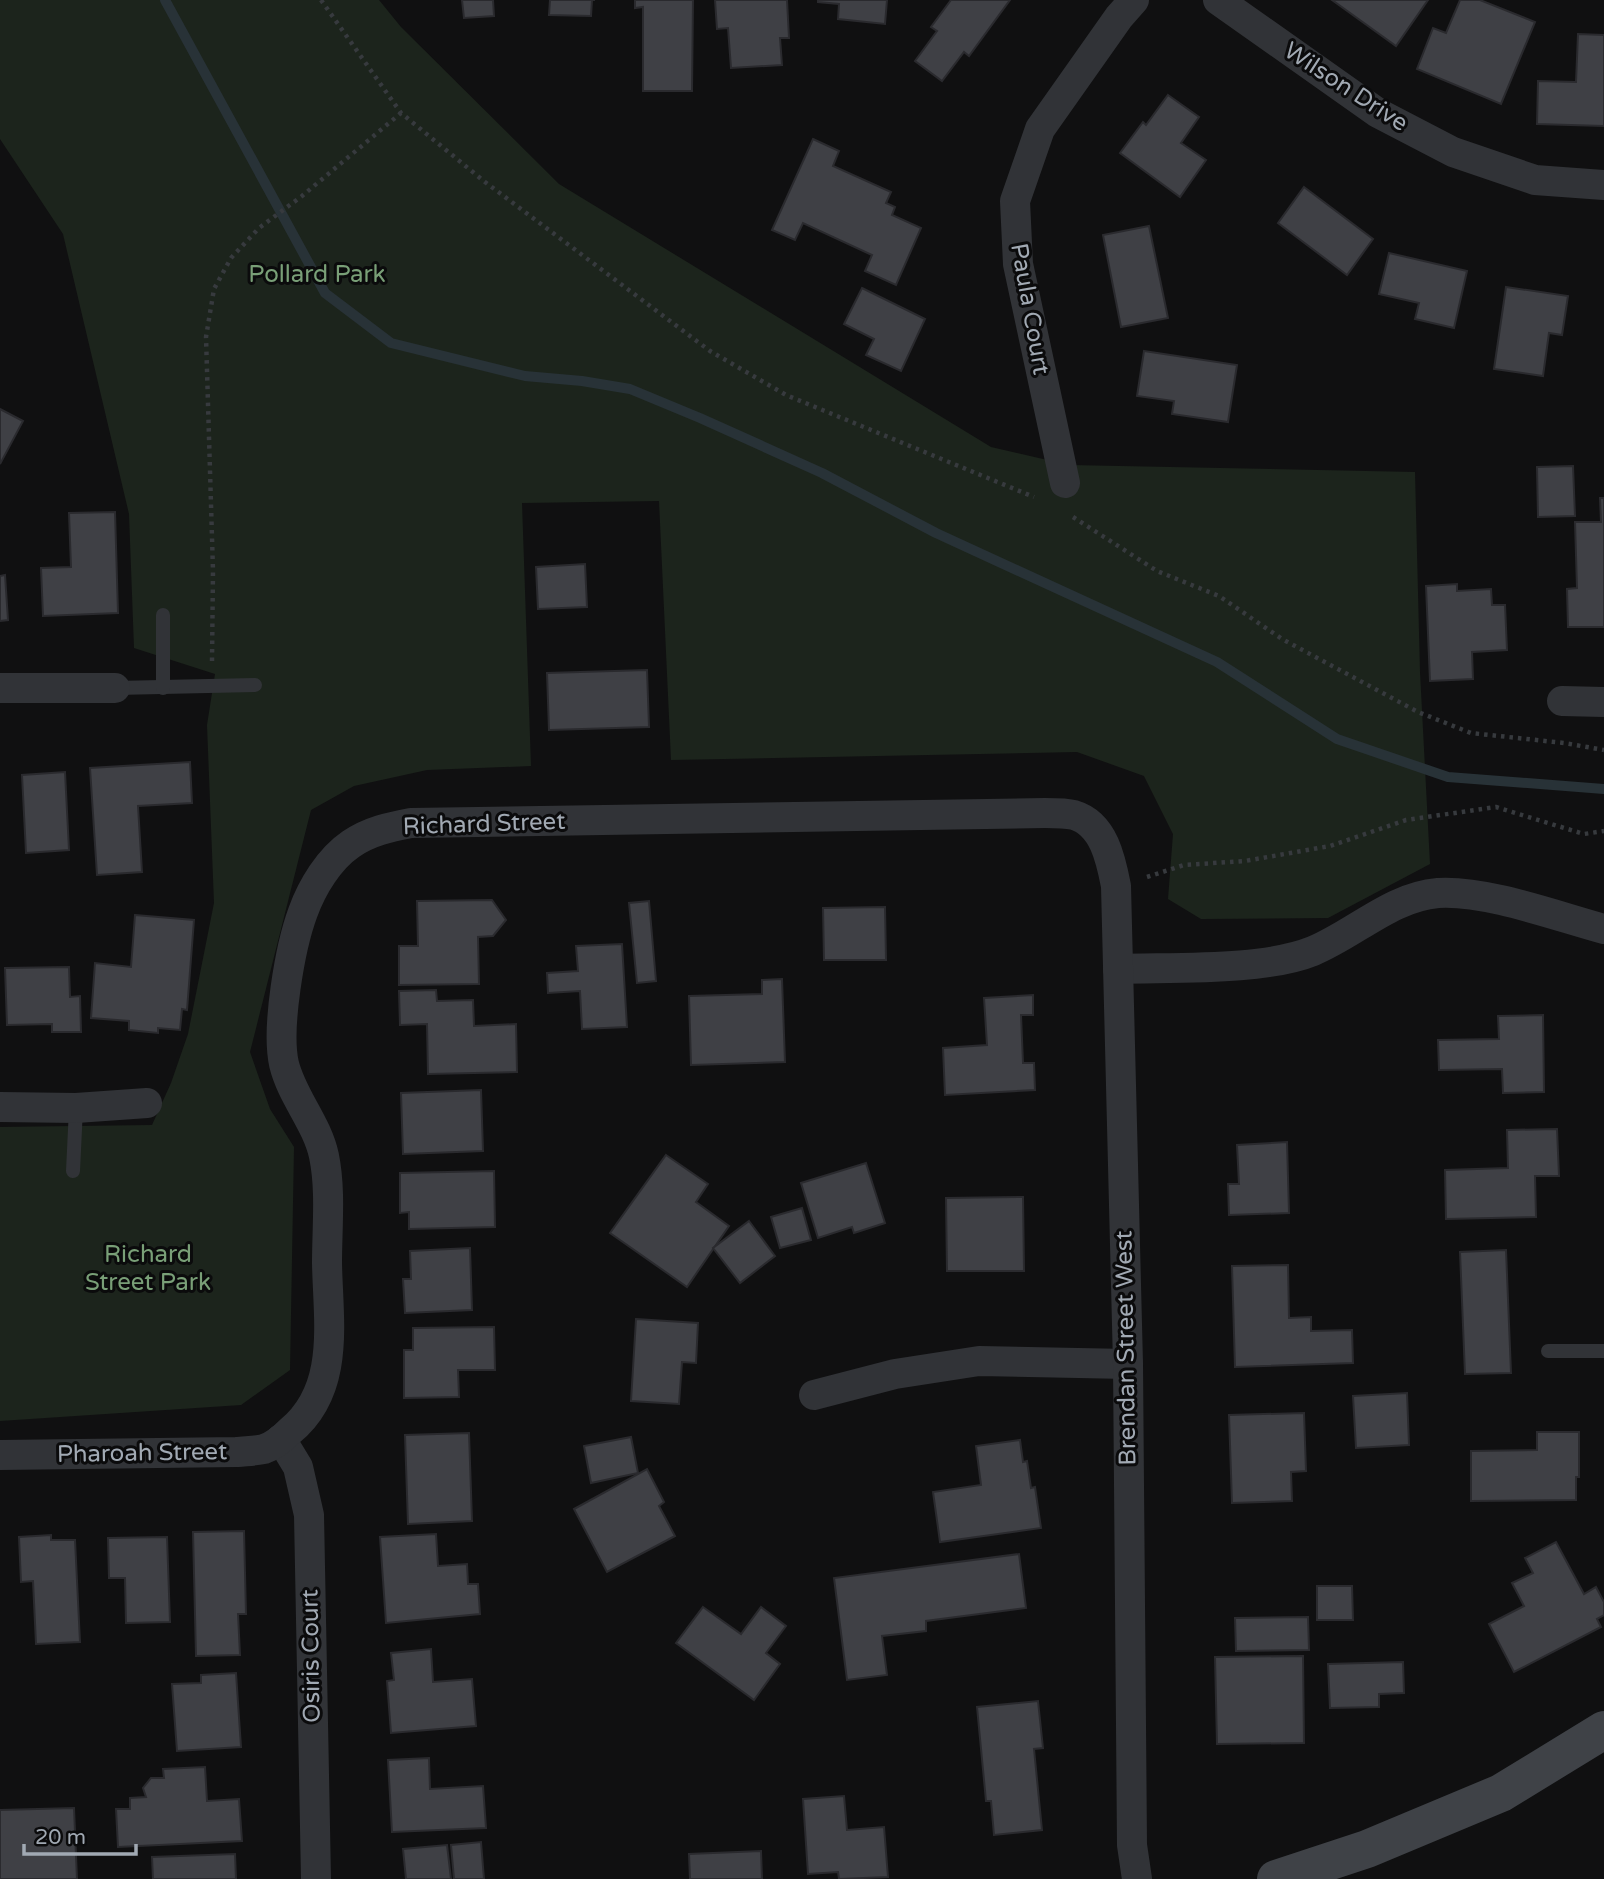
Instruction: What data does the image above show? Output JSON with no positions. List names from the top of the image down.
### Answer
{
  "streets": {
    "street": [
      "Wilson Drive",
      "Paula Court",
      "Richard Street",
      "Brendan Street West",
      "Pharoah Street",
      "Osiris Court"
    ]
  },
  "crossings": [
    ["Richard Street", "Brendan Street West"],
    ["Richard Street", "Pharoah Street"],
    ["Richard Street", "Osiris Court"],
    ["Pharoah Street", "Osiris Court"]
  ],
  "parks": ["Pollard Park", "Richard Street Park"],
  "scale_bar": "20 m"
}
